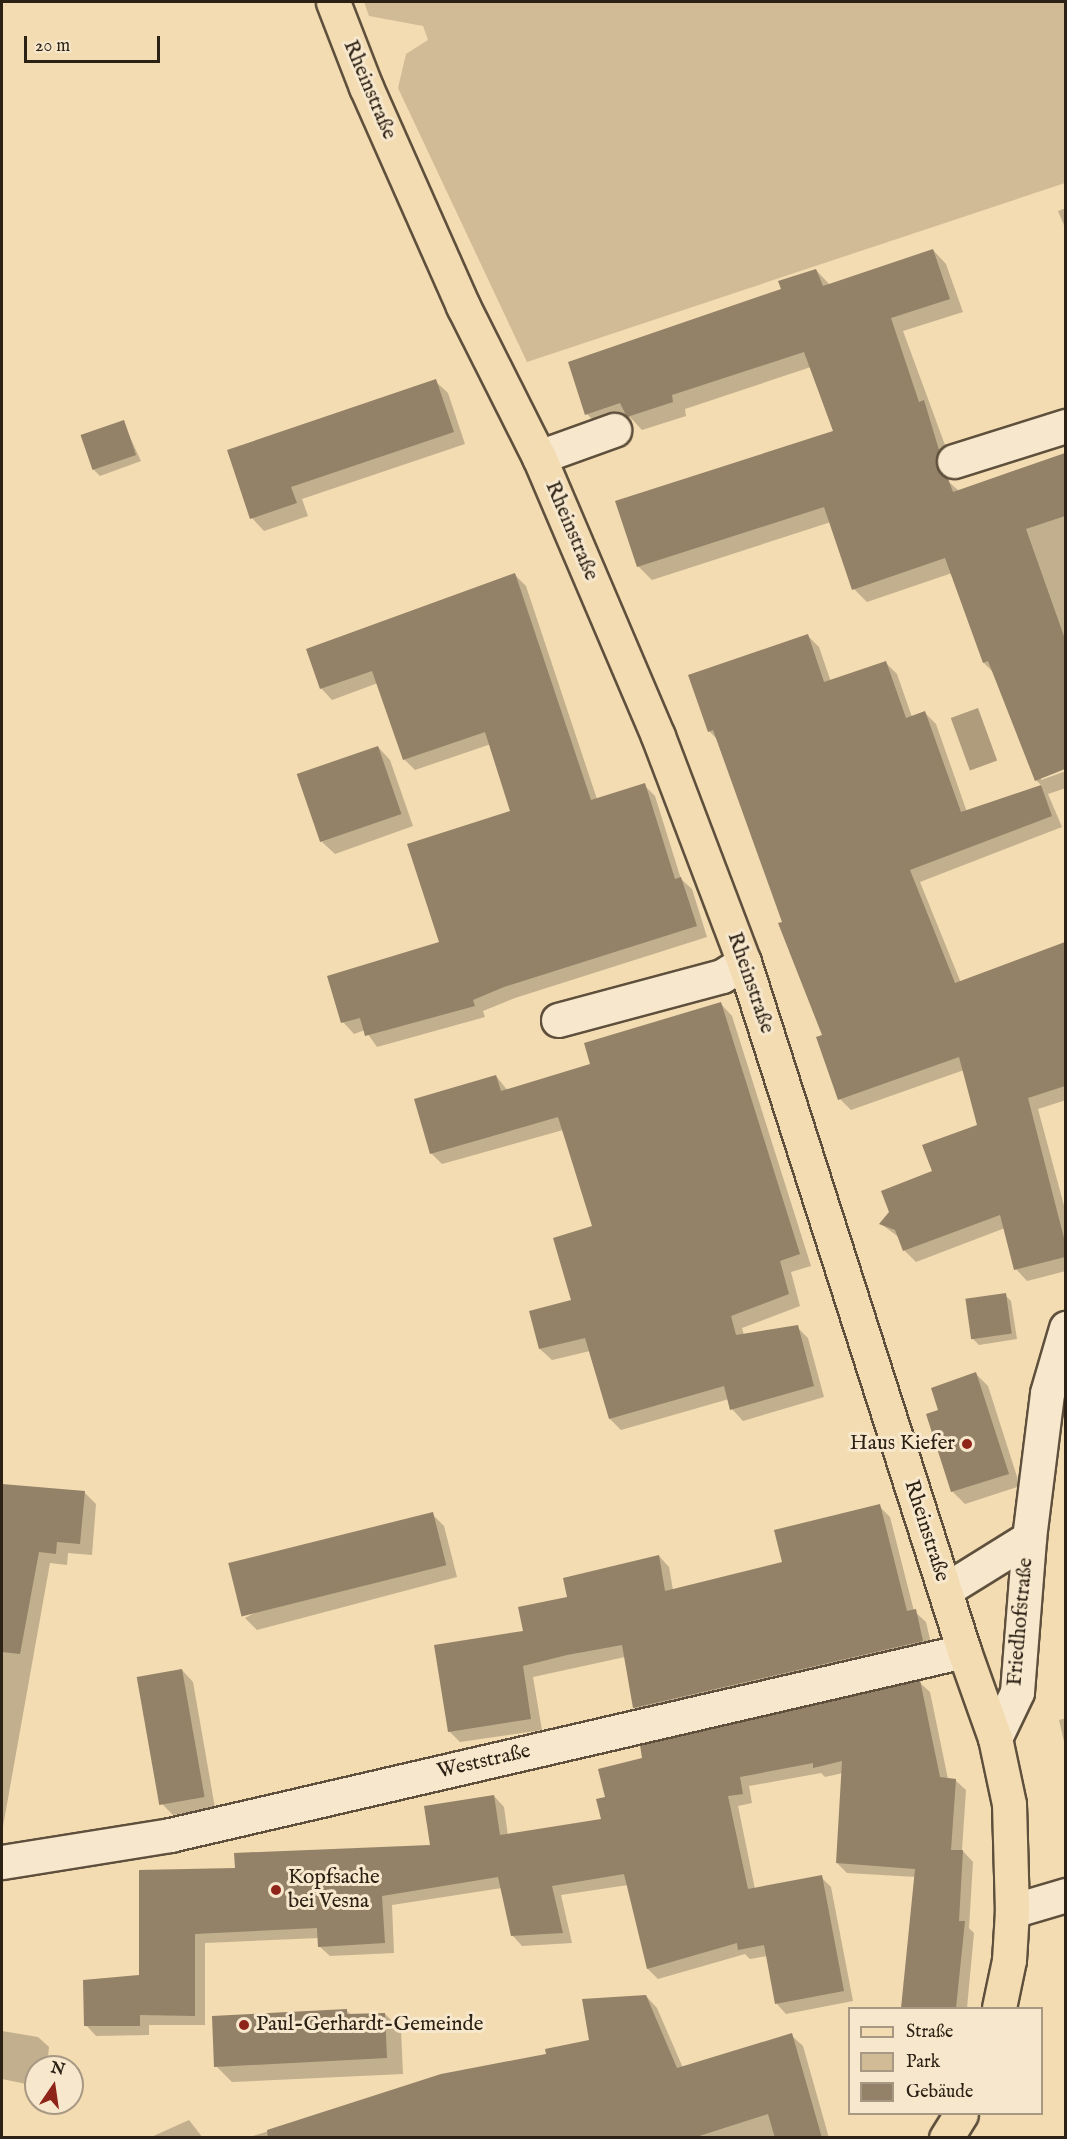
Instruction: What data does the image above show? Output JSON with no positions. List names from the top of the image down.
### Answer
{
  "streets": {
    "main road": ["Rheinstraße"],
    "street": ["Friedhofstraße", "Weststraße"]
  },
  "crossings": [
    ["Rheinstraße", "Friedhofstraße"],
    ["Rheinstraße", "Weststraße"]
  ],
  "places": ["Haus Kiefer", "Kopfsache bei Vesna", "Paul-Gerhardt-Gemeinde"],
  "legend": ["Straße", "Park", "Gebäude"],
  "scale_bar": "20 m",
  "north": "top"
}
